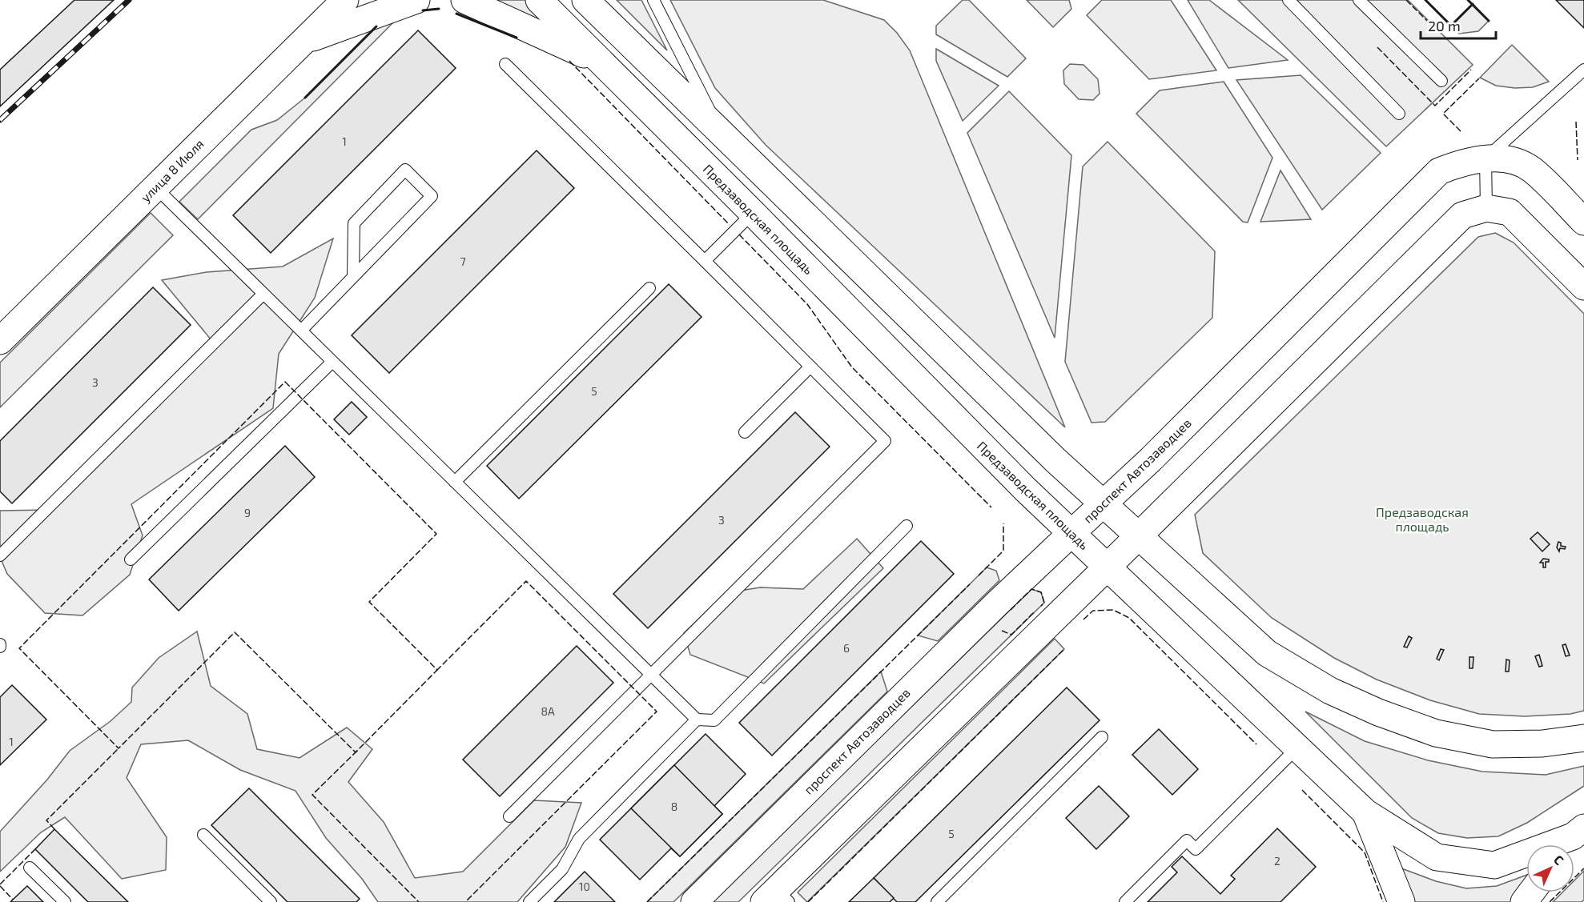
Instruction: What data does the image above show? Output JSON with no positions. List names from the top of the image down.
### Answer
{
  "streets": {
    "main road": ["улица 8 Июля", "Предзаводская площадь", "проспект Автозаводцев"]
  },
  "crossings": [
    ["Предзаводская площадь", "проспект Автозаводцев"]
  ],
  "parks": ["Предзаводская площадь"],
  "house_numbers": [
    "1",
    "7",
    "3",
    "5",
    "9",
    "3",
    "6",
    "8А",
    "1",
    "8",
    "5",
    "2",
    "10"
  ],
  "scale_bar": "20 m",
  "north": "top right"
}
